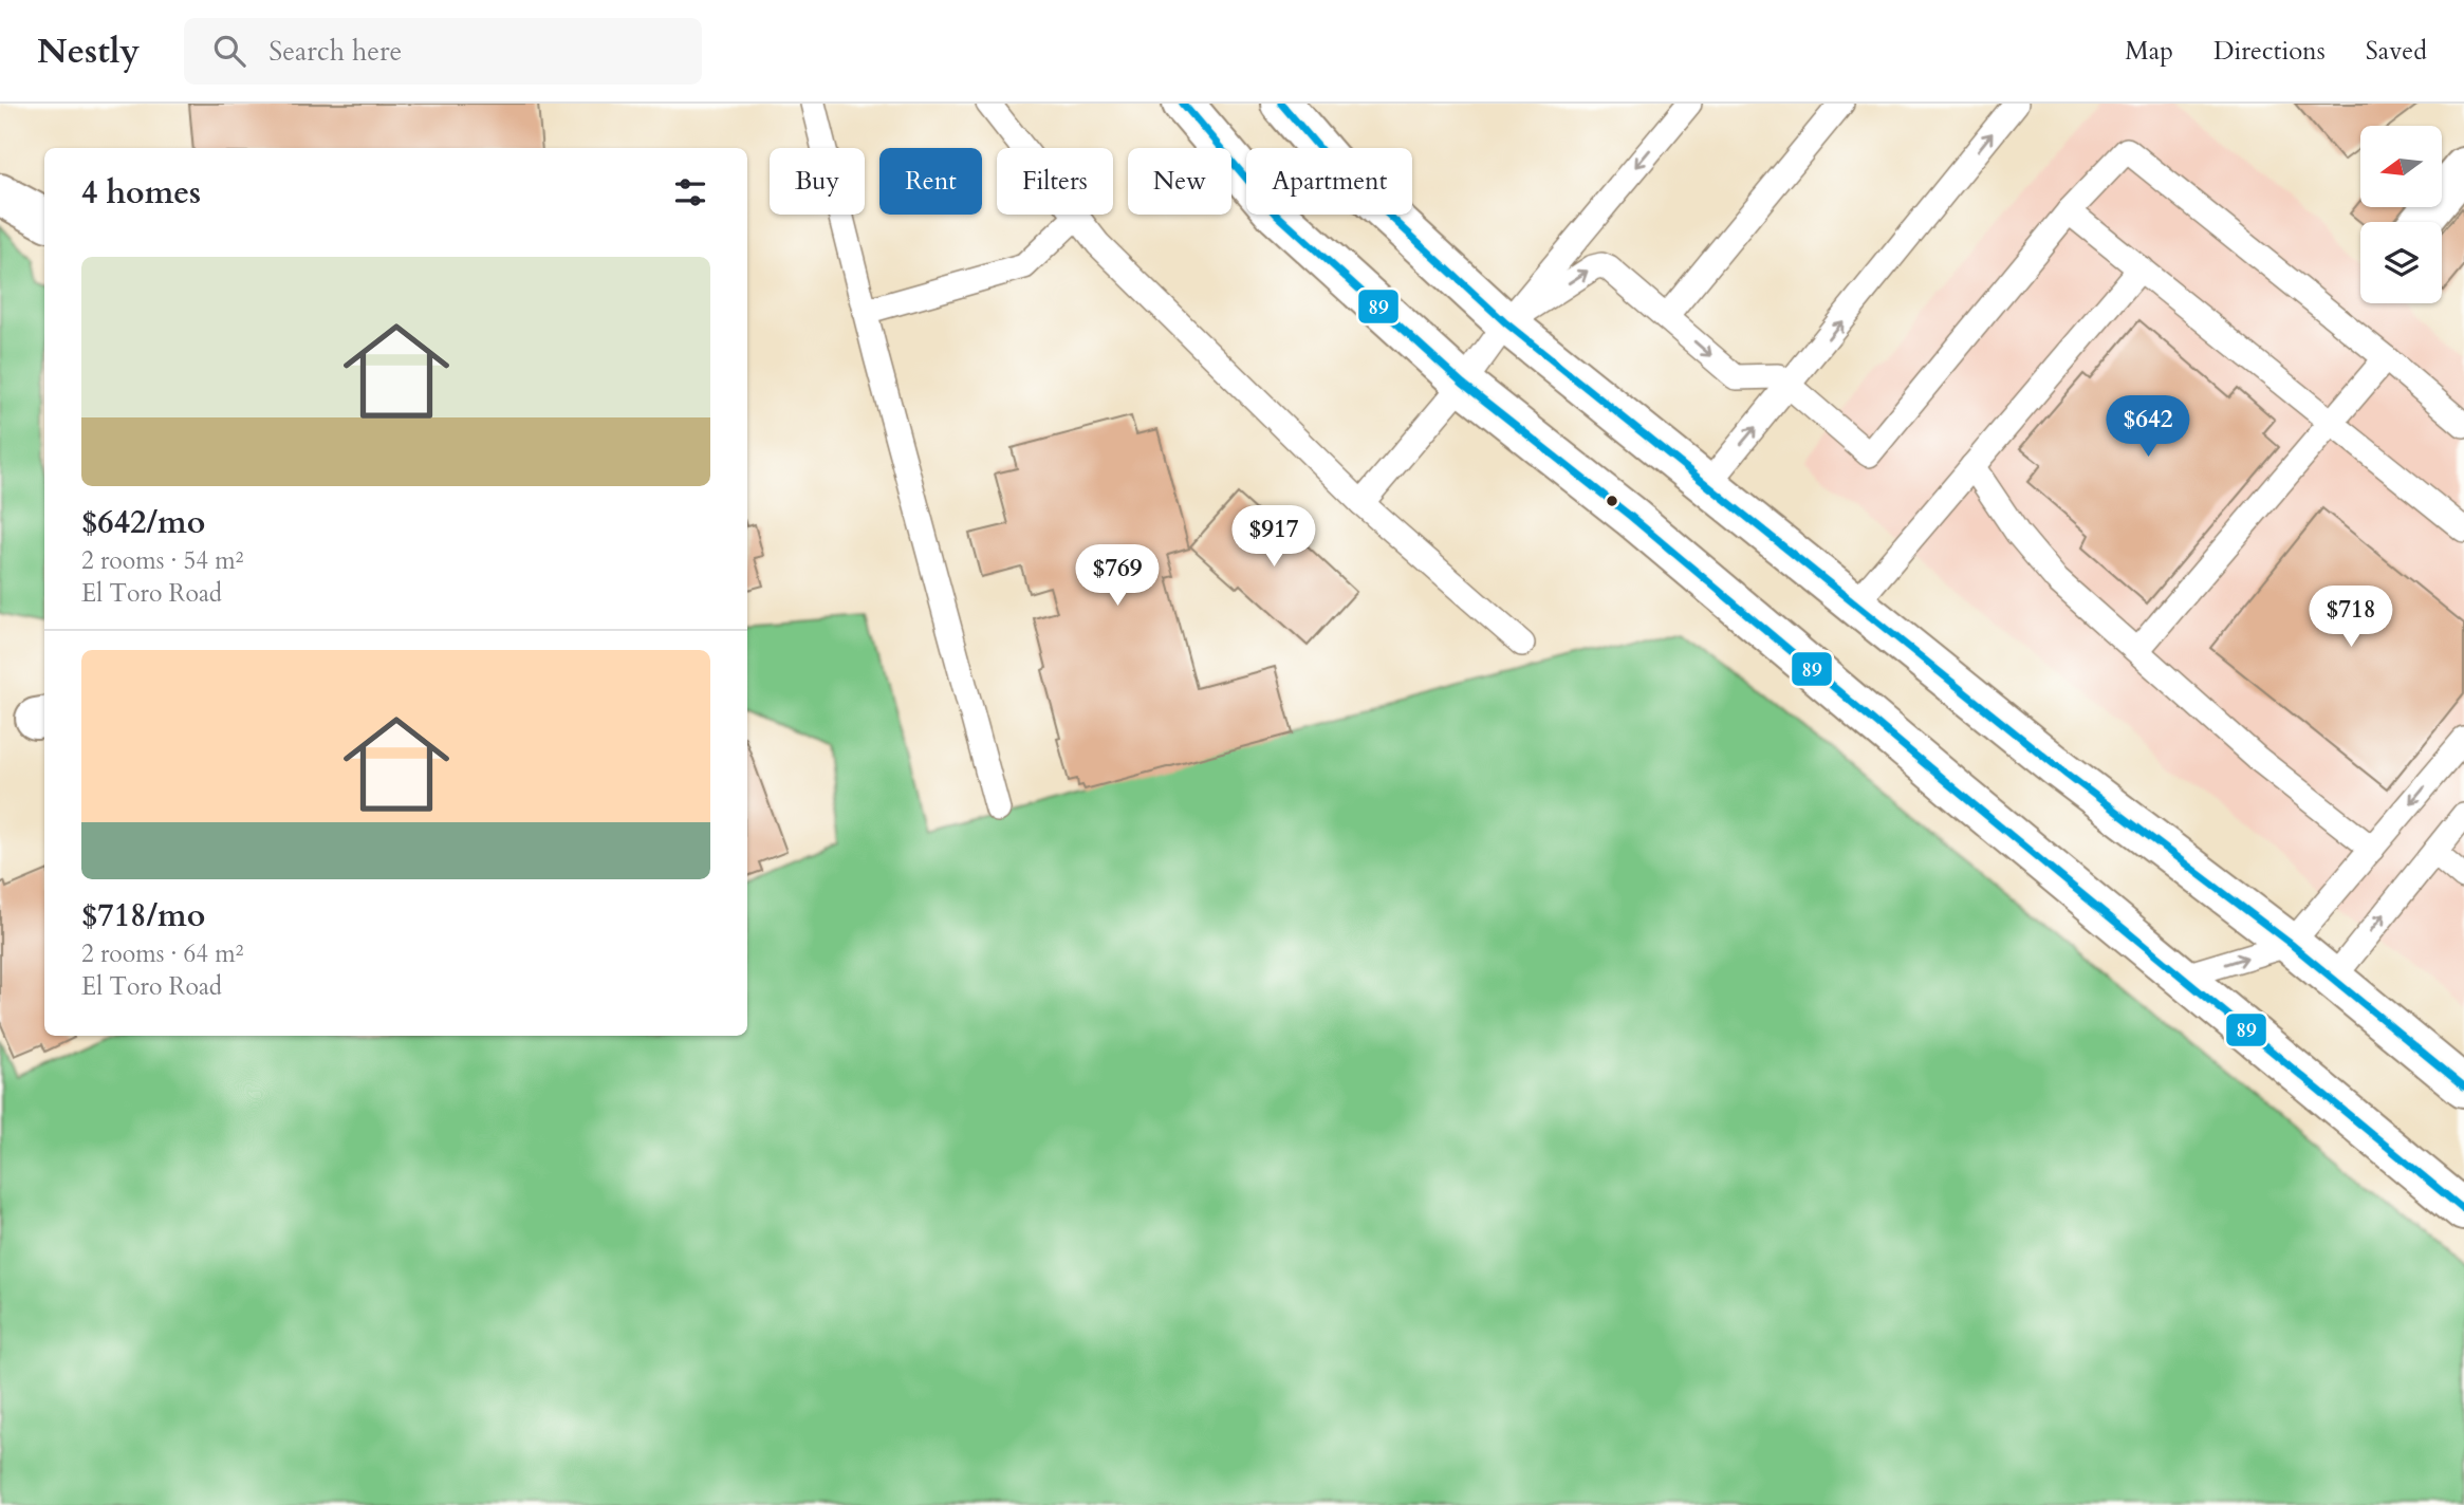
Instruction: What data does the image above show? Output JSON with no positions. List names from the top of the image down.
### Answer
{
  "lines": ["transit line 89"],
  "north": "left",
  "page": {
    "header": "Nestly",
    "search": "Search here",
    "nav": ["Map", "Directions", "Saved"],
    "chip": [
      "Buy",
      "Rent",
      "Filters",
      "New",
      "Apartment"
    ],
    "heading": "4 homes",
    "list": [
      {
        "name": "$642/mo",
        "note": "2 rooms · 54 m² · El Toro Road"
      },
      {
        "name": "$718/mo",
        "note": "2 rooms · 64 m² · El Toro Road"
      }
    ],
    "price": [
      "$642",
      "$917",
      "$769",
      "$718"
    ]
  }
}
